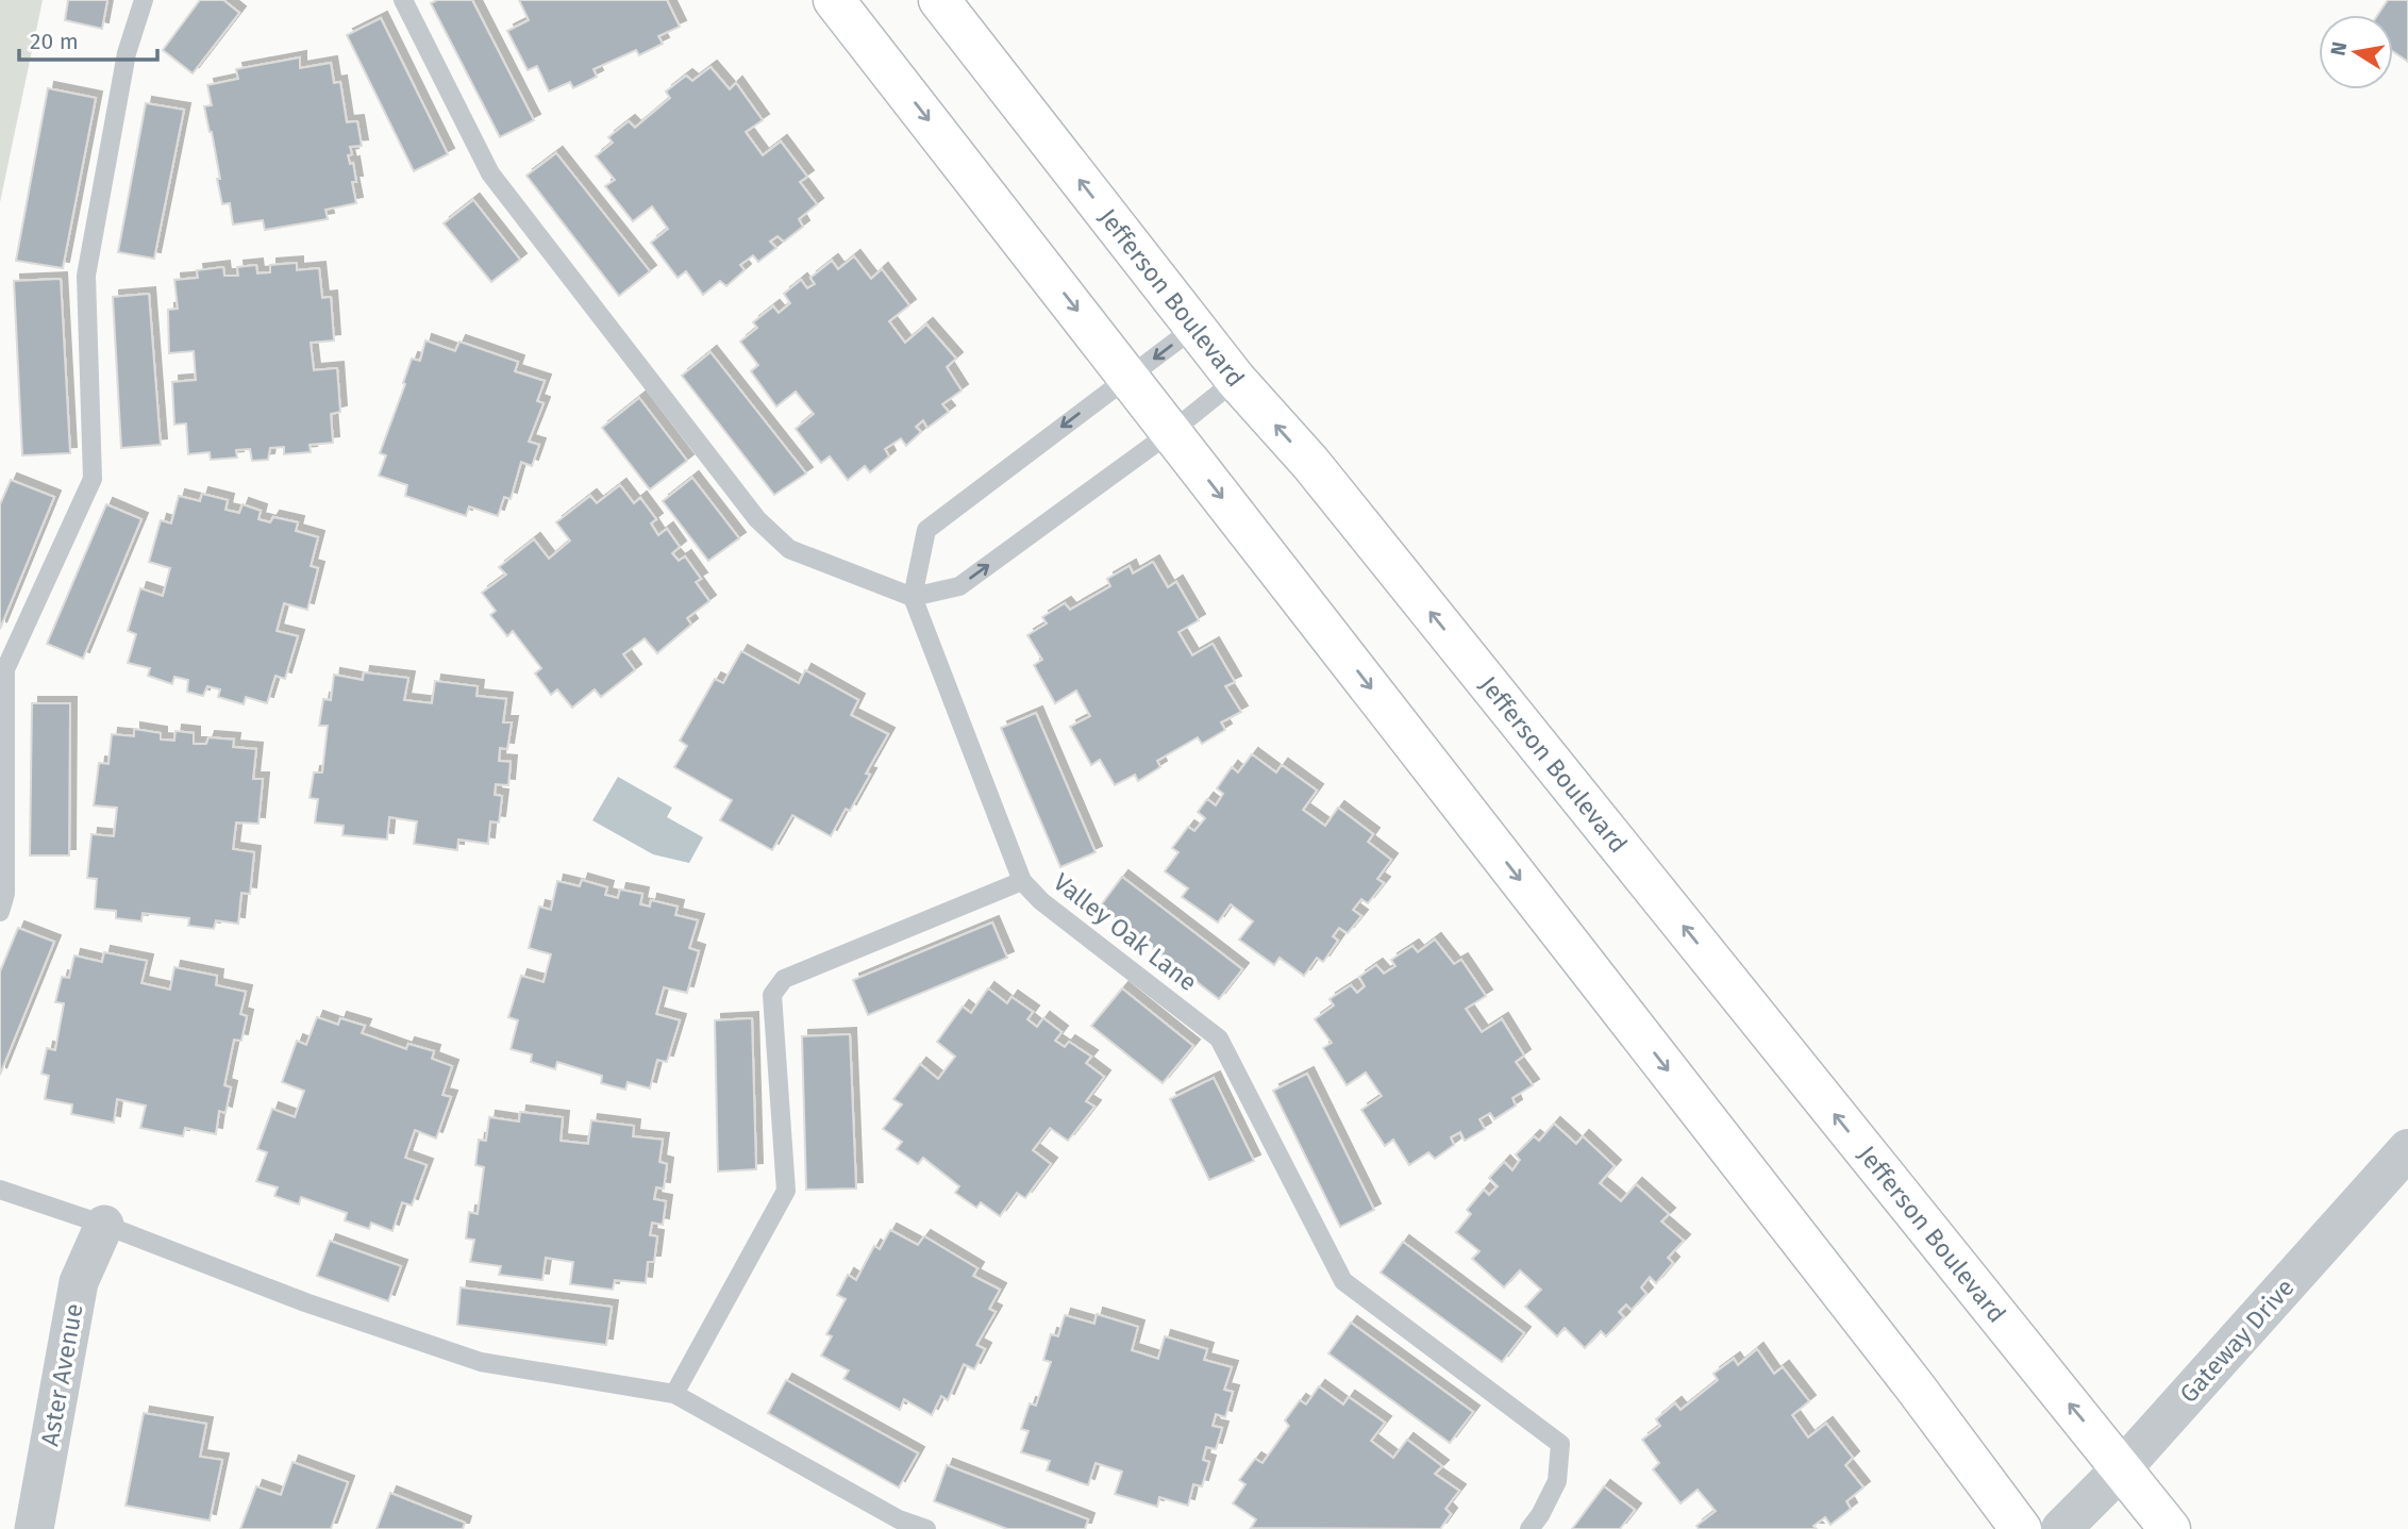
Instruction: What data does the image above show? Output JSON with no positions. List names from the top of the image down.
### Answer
{
  "streets": {
    "main road": ["Jefferson Boulevard"],
    "street": ["Gateway Drive", "Aster Avenue"],
    "lane": ["Valley Oak Lane"]
  },
  "crossings": [
    ["Jefferson Boulevard", "Gateway Drive"]
  ],
  "scale_bar": "20 m",
  "north": "left"
}
